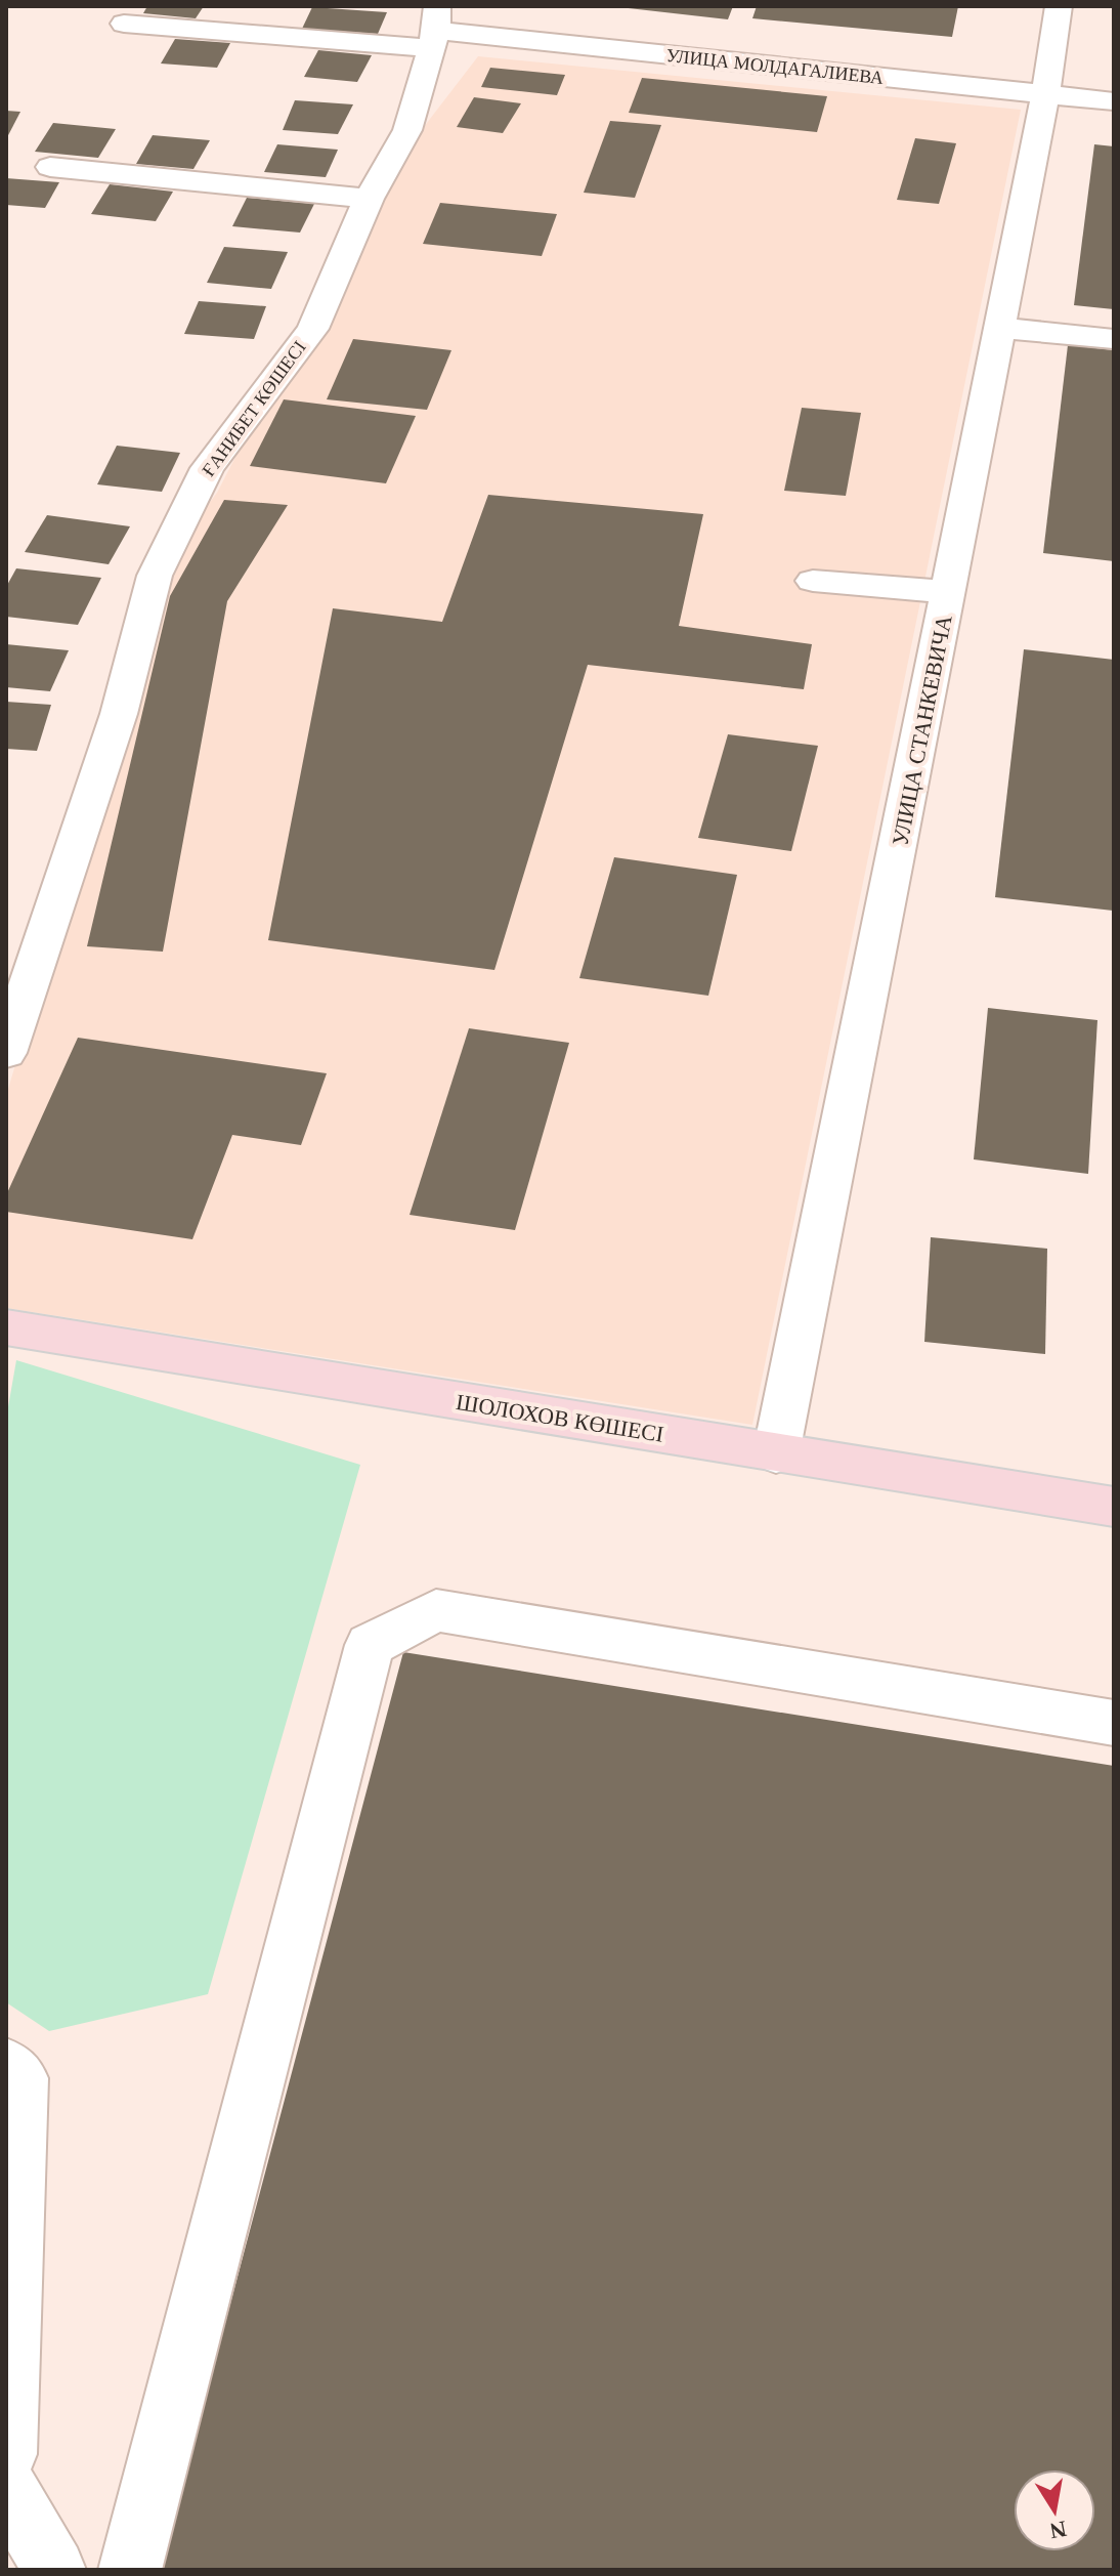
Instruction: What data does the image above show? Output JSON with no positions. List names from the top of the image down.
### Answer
{
  "streets": {
    "main road": ["ШОЛОХОВ КӨШЕСІ"],
    "street": ["УЛИЦА МОЛДАГАЛИЕВА", "ҒАНИБЕТ КӨШЕСІ", "УЛИЦА СТАНКЕВИЧА"]
  },
  "crossings": [
    ["УЛИЦА МОЛДАГАЛИЕВА", "ҒАНИБЕТ КӨШЕСІ"],
    ["УЛИЦА МОЛДАГАЛИЕВА", "УЛИЦА СТАНКЕВИЧА"],
    ["УЛИЦА СТАНКЕВИЧА", "ШОЛОХОВ КӨШЕСІ"]
  ],
  "north": "bottom"
}
